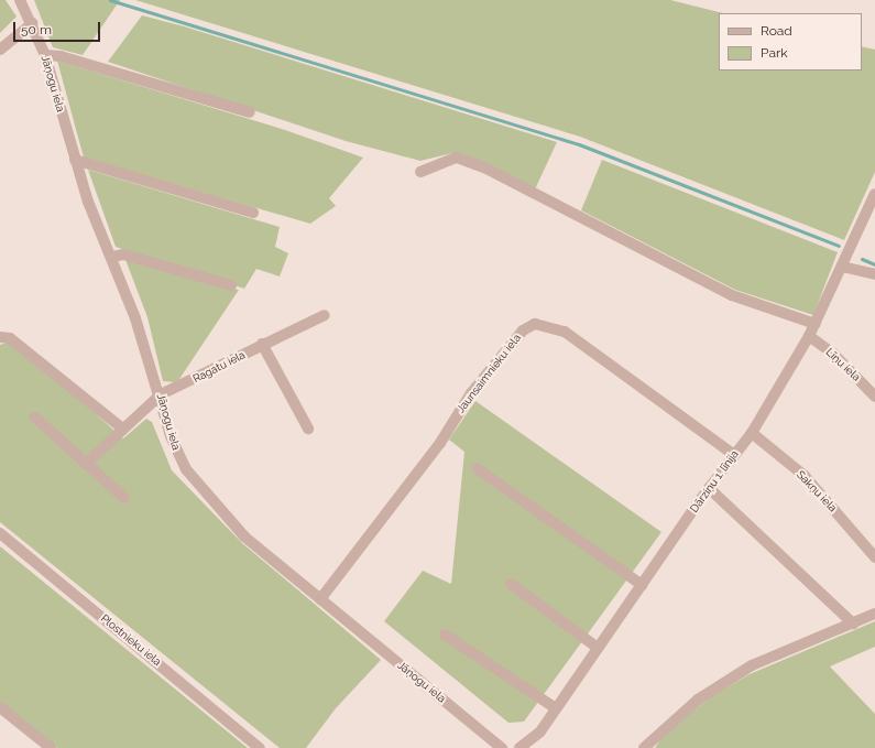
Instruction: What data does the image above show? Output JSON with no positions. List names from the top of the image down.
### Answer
{
  "streets": {
    "street": [
      "Jāņogu iela",
      "Līņu iela",
      "Ragatu iela",
      "Jaunsaimnieku iela",
      "Dārziņu 1. līnija",
      "Sakņu iela",
      "Plostnieku iela"
    ]
  },
  "crossings": [
    ["Jāņogu iela", "Ragatu iela"],
    ["Jāņogu iela", "Jaunsaimnieku iela"],
    ["Jāņogu iela", "Dārziņu 1. līnija"],
    ["Līņu iela", "Dārziņu 1. līnija"],
    ["Jaunsaimnieku iela", "Dārziņu 1. līnija"],
    ["Dārziņu 1. līnija", "Sakņu iela"]
  ],
  "legend": ["Road", "Park"],
  "scale_bar": "50 m"
}
